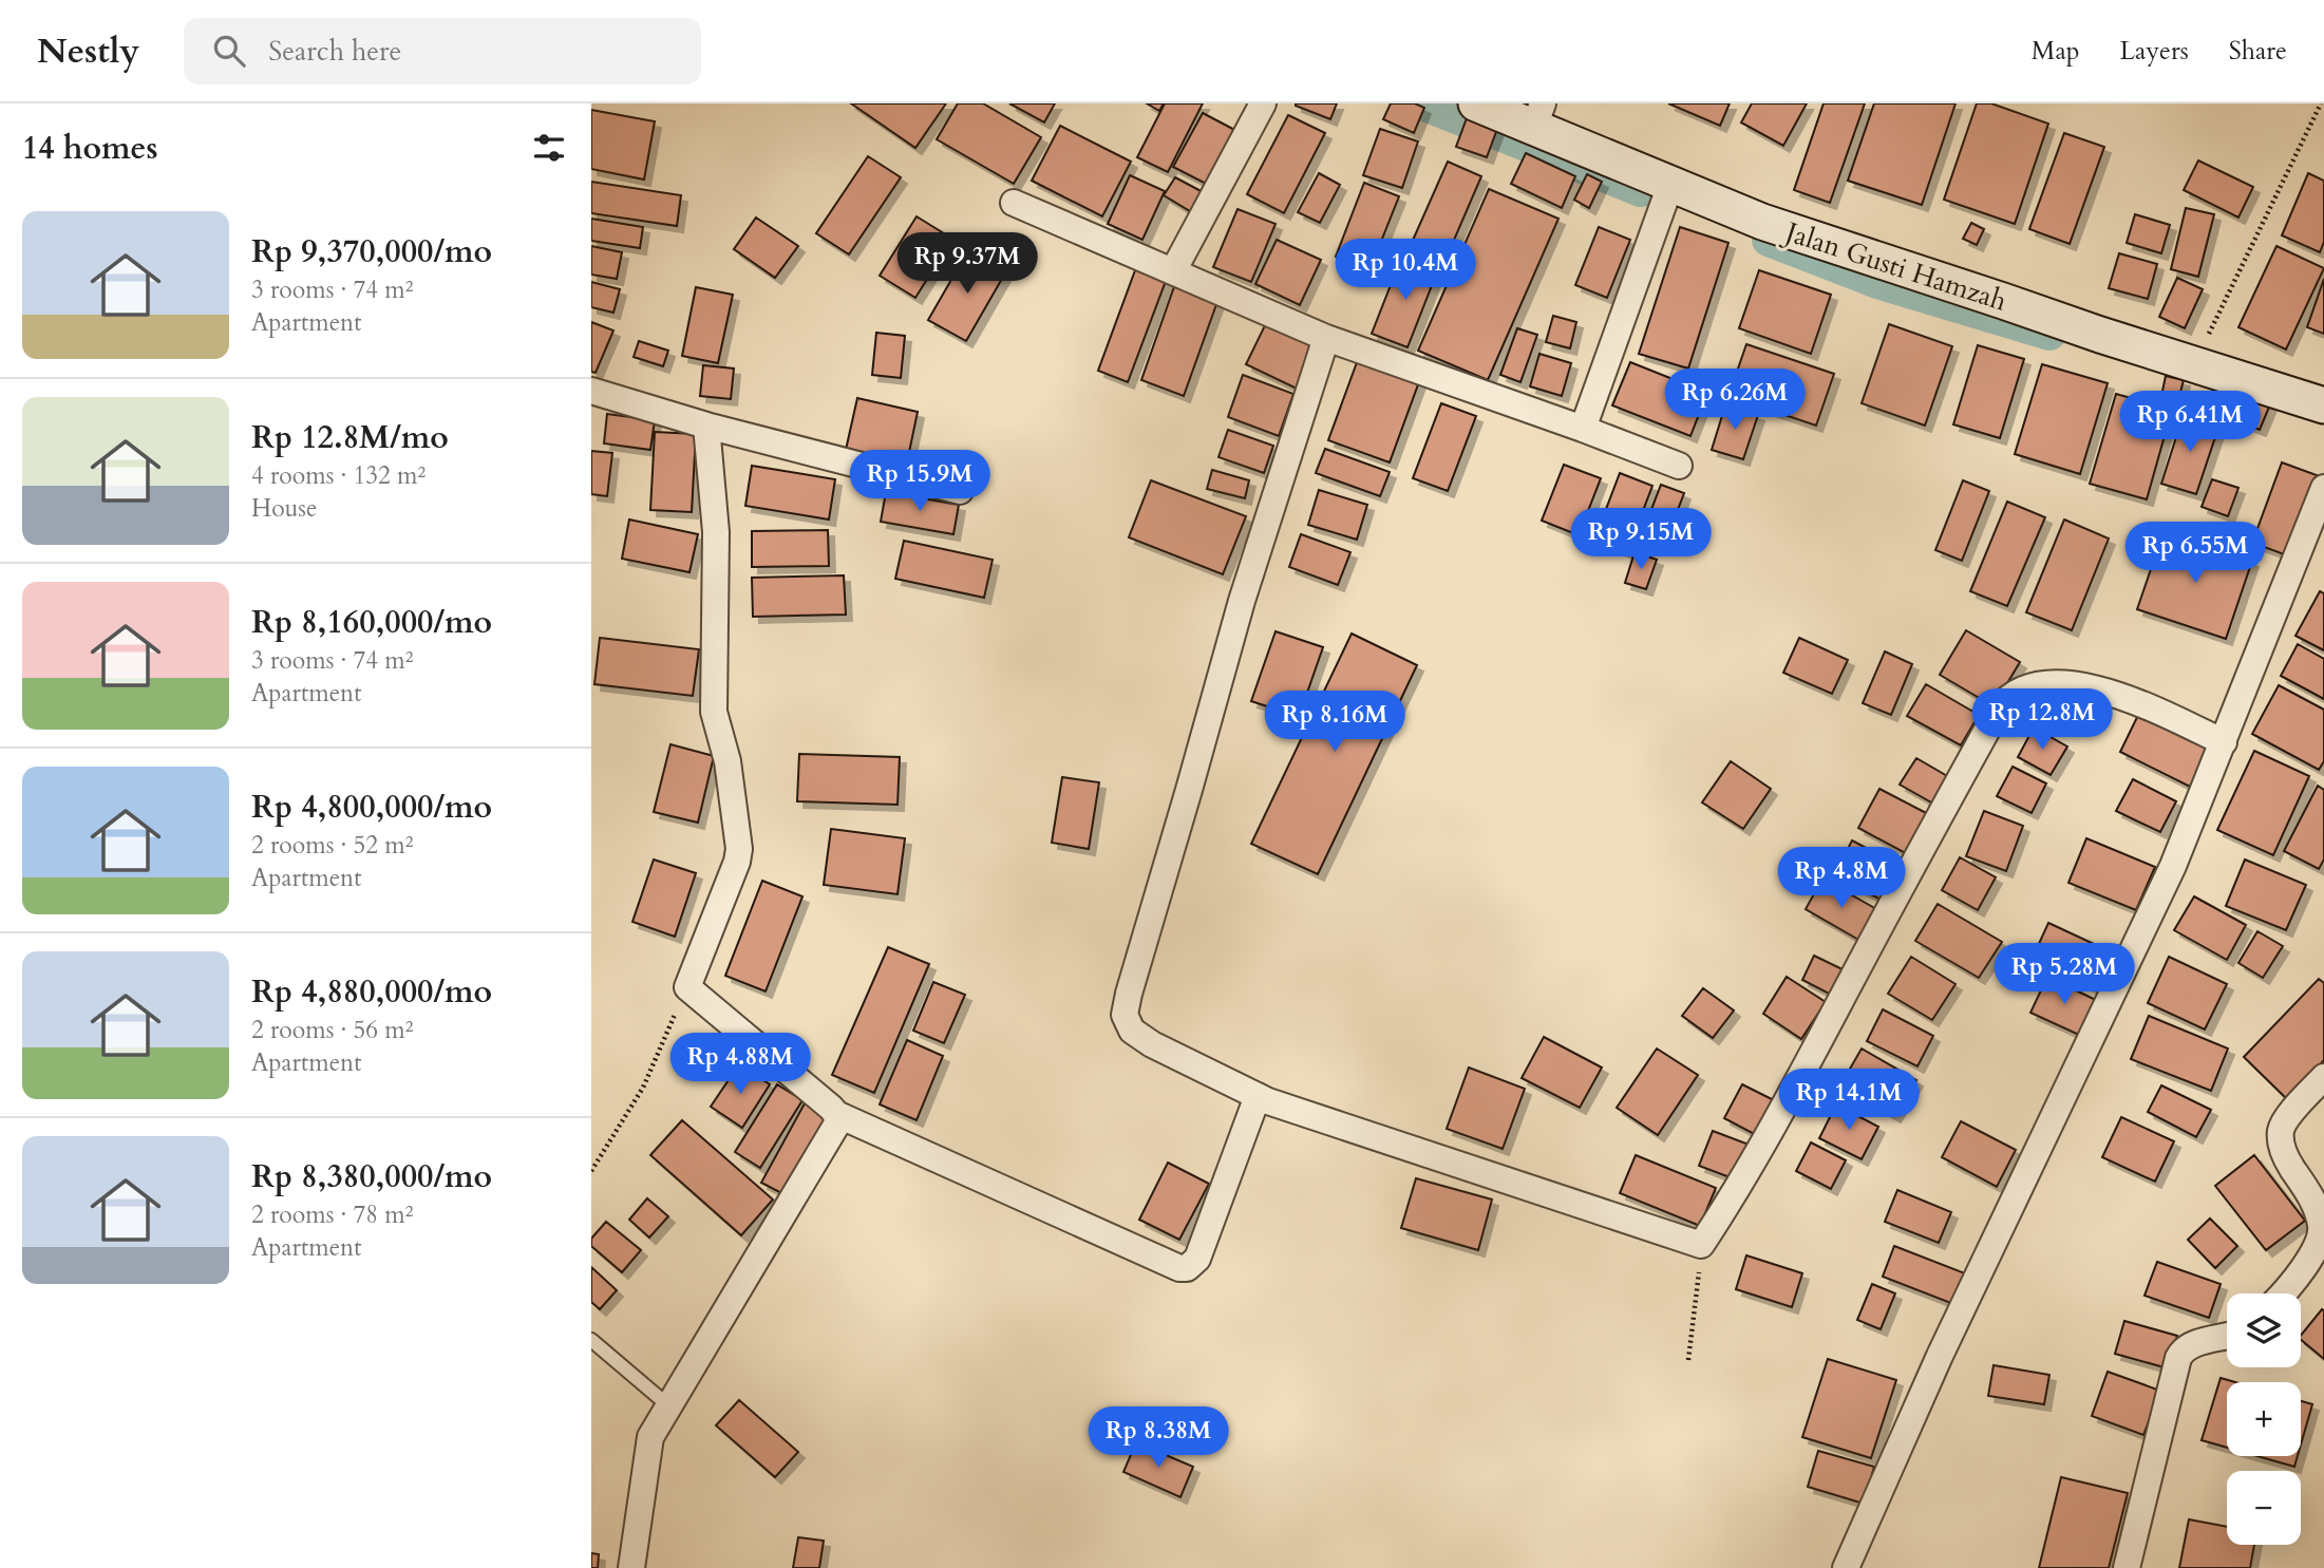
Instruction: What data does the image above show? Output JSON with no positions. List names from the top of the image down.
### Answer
{
  "streets": {
    "street": ["Jalan Gusti Hamzah"]
  },
  "page": {
    "header": "Nestly",
    "search": "Search here",
    "nav": ["Map", "Layers", "Share"],
    "heading": "14 homes",
    "list": [
      {
        "name": "Rp 9,370,000/mo",
        "note": "3 rooms · 74 m² · Apartment"
      },
      {
        "name": "Rp 12.8M/mo",
        "note": "4 rooms · 132 m² · House"
      },
      {
        "name": "Rp 8,160,000/mo",
        "note": "3 rooms · 74 m² · Apartment"
      },
      {
        "name": "Rp 4,800,000/mo",
        "note": "2 rooms · 52 m² · Apartment"
      },
      {
        "name": "Rp 4,880,000/mo",
        "note": "2 rooms · 56 m² · Apartment"
      },
      {
        "name": "Rp 8,380,000/mo",
        "note": "2 rooms · 78 m² · Apartment"
      }
    ],
    "price": [
      "Rp 9.37M",
      "Rp 10.4M",
      "Rp 6.26M",
      "Rp 6.41M",
      "Rp 15.9M",
      "Rp 9.15M",
      "Rp 6.55M",
      "Rp 12.8M",
      "Rp 8.16M",
      "Rp 4.8M",
      "Rp 5.28M",
      "Rp 4.88M",
      "Rp 14.1M",
      "Rp 8.38M"
    ],
    "map_buttons": ["+", "−"]
  }
}
